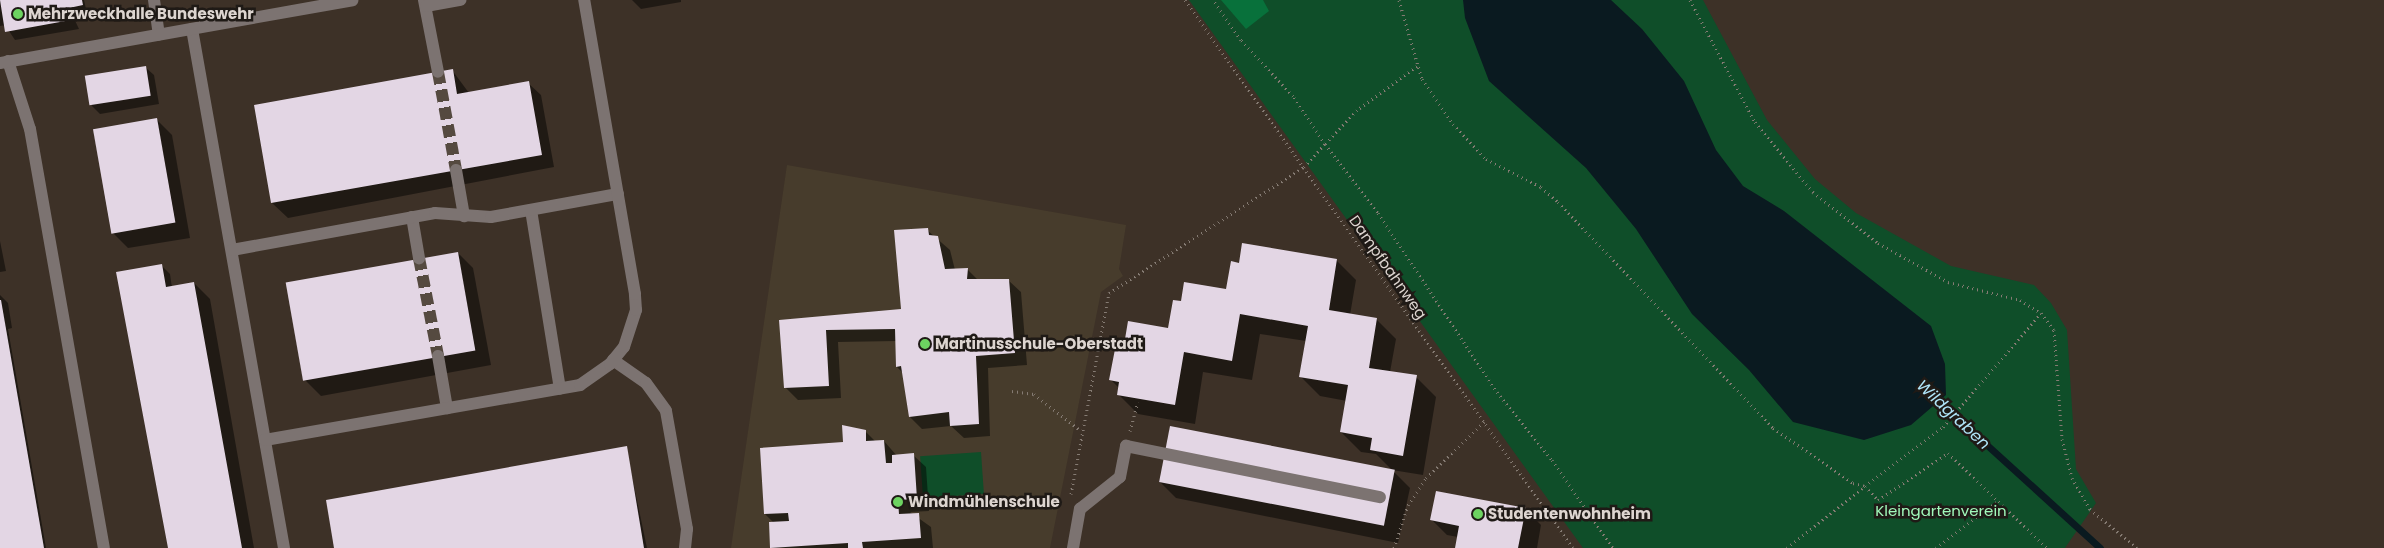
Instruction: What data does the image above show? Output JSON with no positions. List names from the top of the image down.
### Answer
{
  "streets": {
    "path": ["Dampfbahnweg"]
  },
  "water": ["Wildgraben"],
  "parks": ["Kleingartenverein"],
  "places": [
    "Mehrzweckhalle Bundeswehr",
    "Martinusschule-Oberstadt",
    "Windmühlenschule",
    "Studentenwohnheim"
  ]
}
